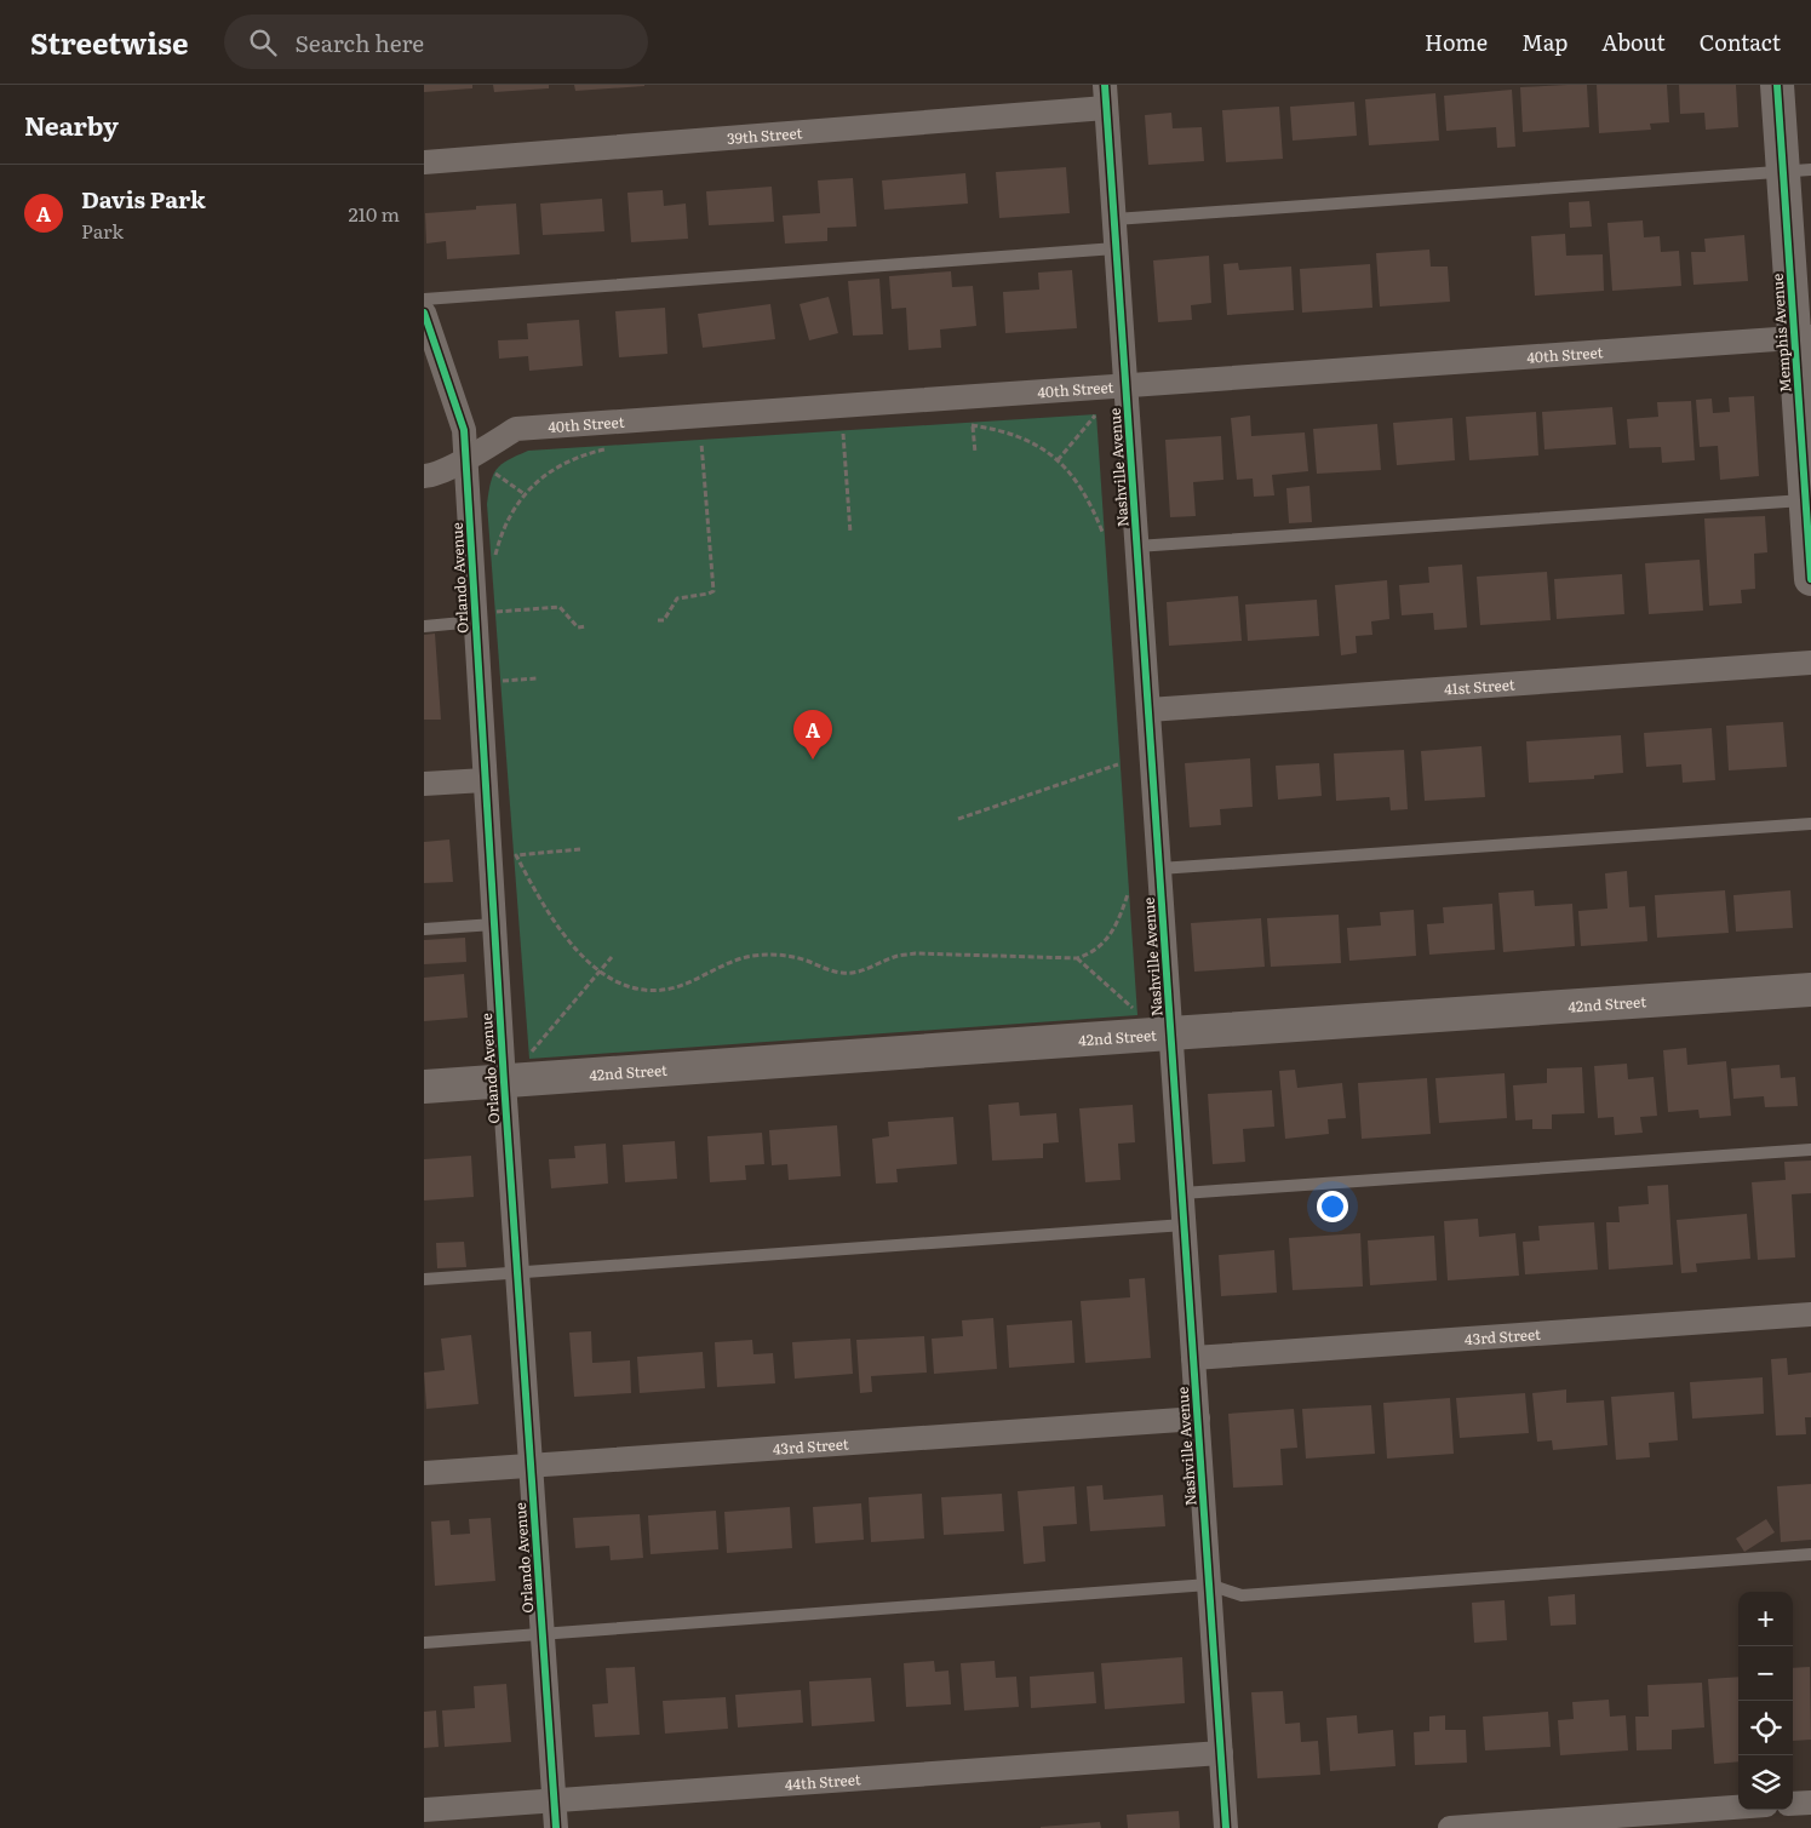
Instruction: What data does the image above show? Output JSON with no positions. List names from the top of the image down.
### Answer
{
  "streets": {
    "street": [
      "39th Street",
      "Memphis Avenue",
      "40th Street",
      "Nashville Avenue",
      "Orlando Avenue",
      "41st Street",
      "42nd Street",
      "43rd Street",
      "44th Street"
    ]
  },
  "crossings": [
    ["39th Street", "Nashville Avenue"],
    ["Memphis Avenue", "40th Street"],
    ["40th Street", "Nashville Avenue"],
    ["40th Street", "Orlando Avenue"],
    ["Nashville Avenue", "41st Street"],
    ["Nashville Avenue", "42nd Street"],
    ["Nashville Avenue", "43rd Street"],
    ["Nashville Avenue", "44th Street"],
    ["Orlando Avenue", "42nd Street"],
    ["Orlando Avenue", "43rd Street"],
    ["Orlando Avenue", "44th Street"]
  ],
  "page": {
    "header": "Streetwise",
    "search": "Search here",
    "nav": [
      "Home",
      "Map",
      "About",
      "Contact"
    ],
    "heading": "Nearby",
    "list": [
      {
        "mark": "A",
        "name": "Davis Park",
        "note": "Park",
        "value": "210 m"
      }
    ],
    "pins": "A",
    "map_buttons": ["+", "−"]
  }
}
